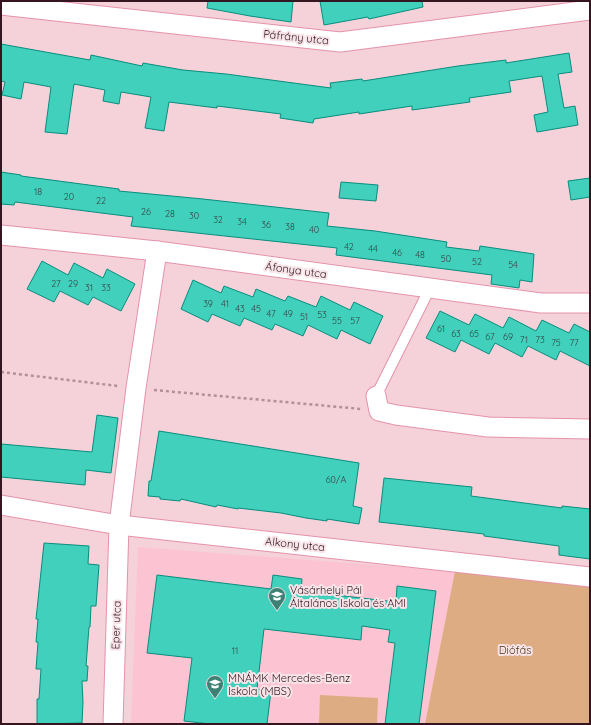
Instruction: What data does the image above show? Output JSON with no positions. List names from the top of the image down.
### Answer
{
  "streets": {
    "street": [
      "Páfrány utca",
      "Áfonya utca",
      "Alkony utca",
      "Eper utca"
    ]
  },
  "crossings": [
    ["Áfonya utca", "Eper utca"],
    ["Alkony utca", "Eper utca"]
  ],
  "parks": ["Diófás"],
  "places": {
    "school or university": ["Vásárhelyi Pál Általános Iskola és AMI", "MNÁMK Mercedes-Benz Iskola (MBS)"]
  },
  "house_numbers": [
    "18",
    "20",
    "22",
    "26",
    "28",
    "30",
    "32",
    "34",
    "36",
    "38",
    "40",
    "42",
    "44",
    "46",
    "48",
    "50",
    "52",
    "54",
    "27",
    "29",
    "31",
    "33",
    "39",
    "41",
    "43",
    "45",
    "47",
    "49",
    "53",
    "51",
    "55",
    "57",
    "61",
    "63",
    "65",
    "67",
    "69",
    "71",
    "73",
    "75",
    "77",
    "60/A",
    "11"
  ]
}
